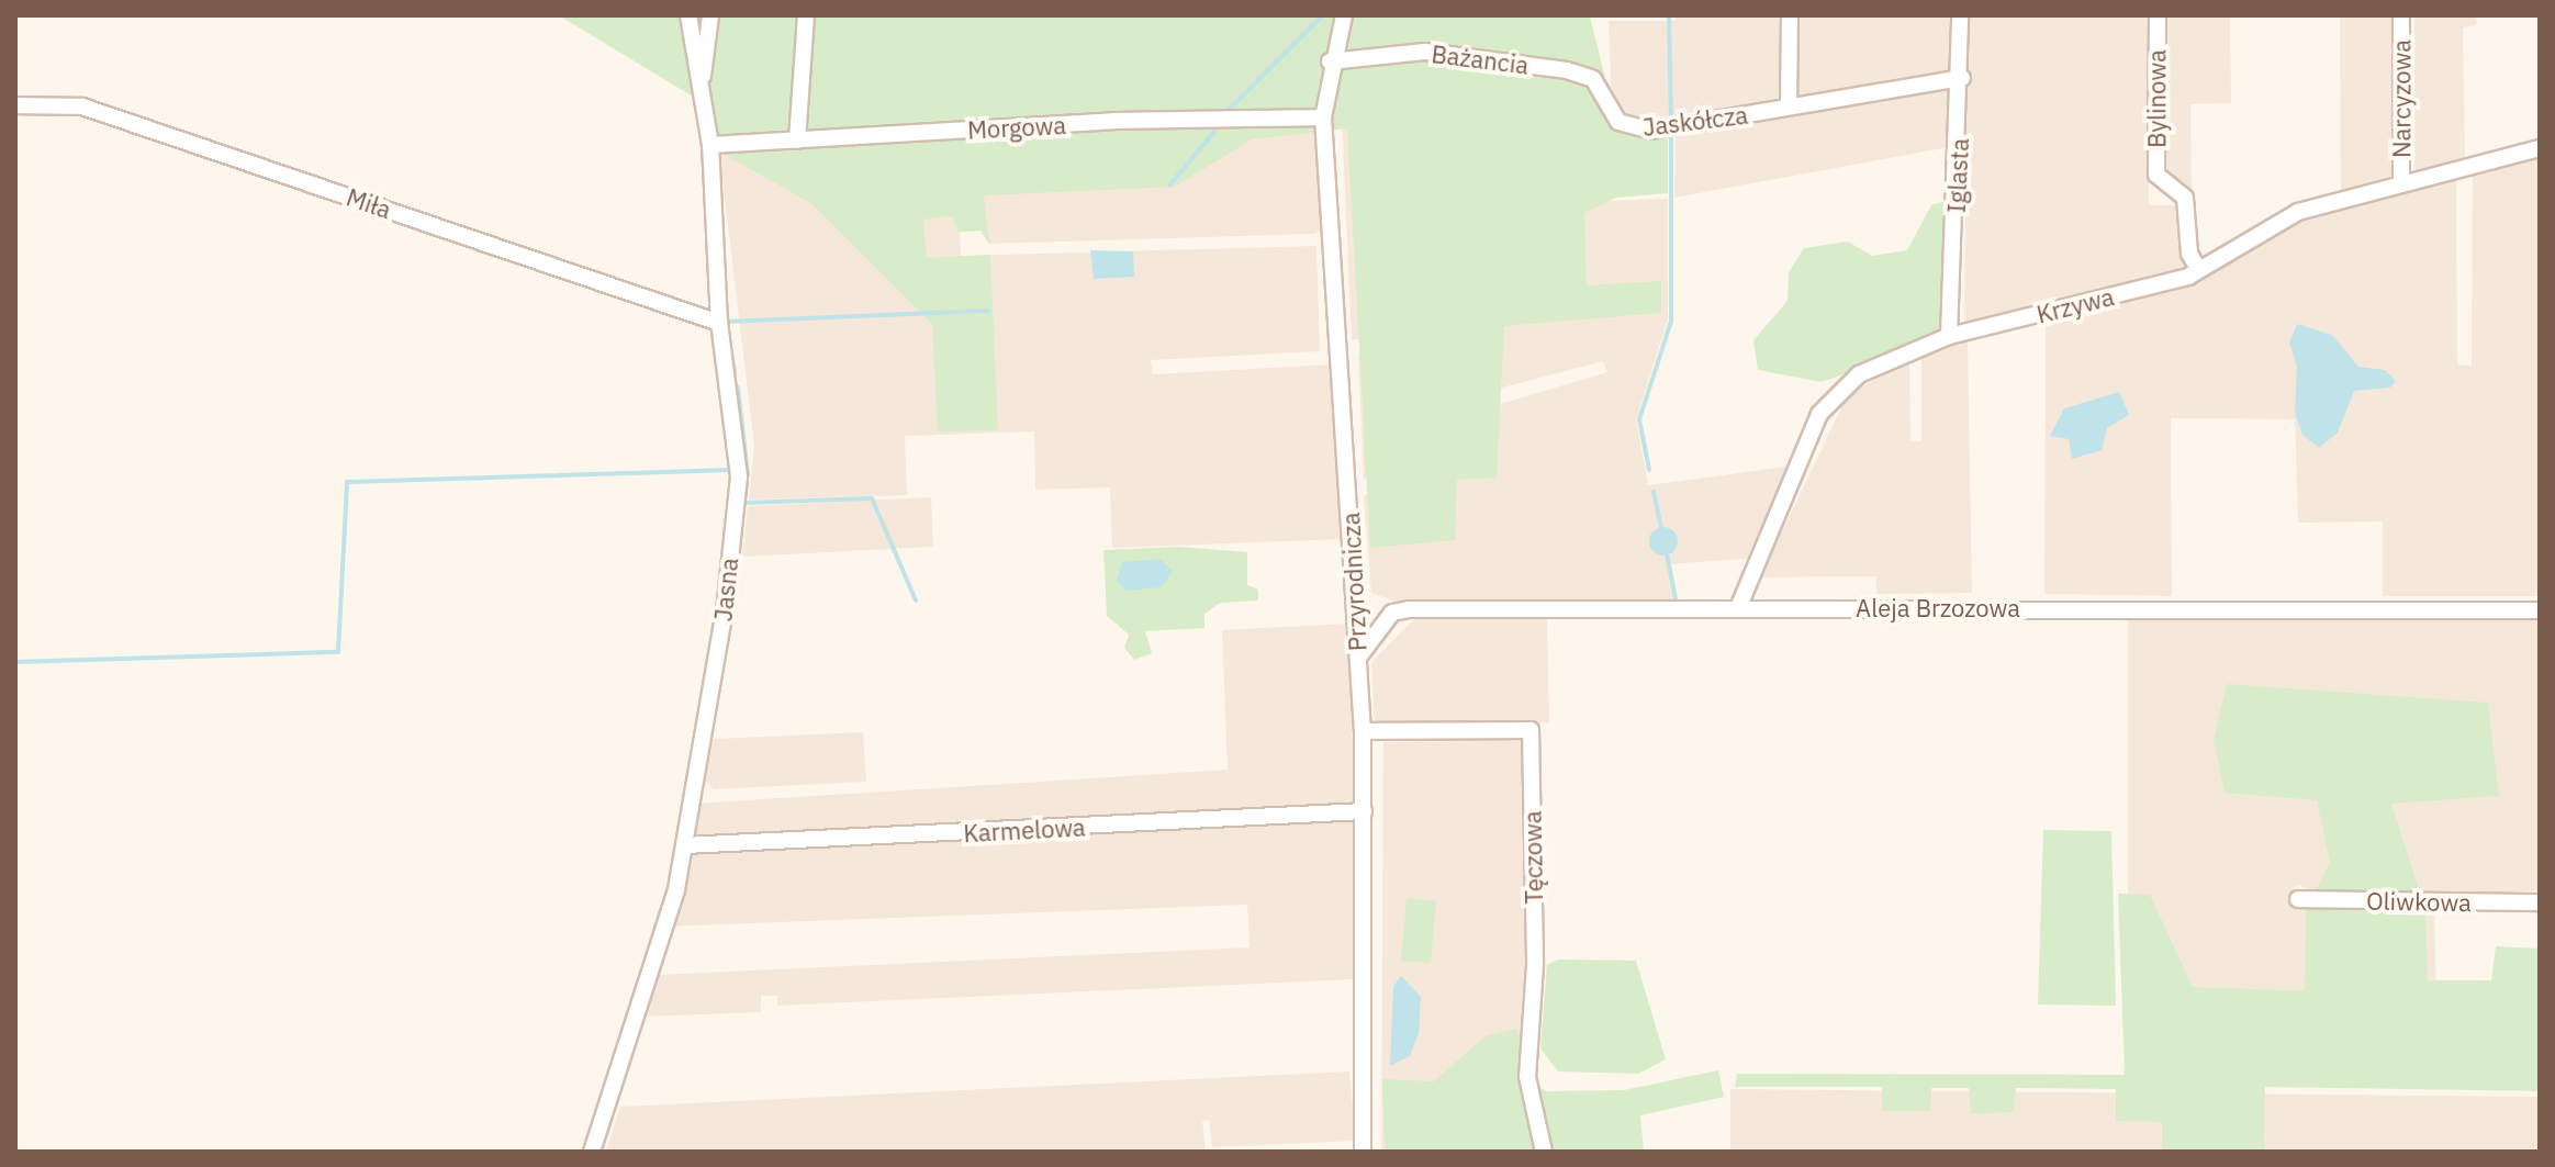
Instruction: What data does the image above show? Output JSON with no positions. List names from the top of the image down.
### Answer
{
  "streets": {
    "street": [
      "Bażancia",
      "Bylinowa",
      "Narcyzowa",
      "Jaskółcza",
      "Morgowa",
      "Iglasta",
      "Miła",
      "Krzywa",
      "Przyrodnicza",
      "Jasna",
      "Aleja Brzozowa",
      "Karmelowa",
      "Tęczowa",
      "Oliwkowa"
    ]
  },
  "crossings": [
    ["Bażancia", "Jaskółcza"],
    ["Bażancia", "Przyrodnicza"],
    ["Bylinowa", "Krzywa"],
    ["Narcyzowa", "Krzywa"],
    ["Jaskółcza", "Iglasta"],
    ["Morgowa", "Przyrodnicza"],
    ["Morgowa", "Jasna"],
    ["Iglasta", "Krzywa"],
    ["Miła", "Jasna"],
    ["Krzywa", "Aleja Brzozowa"],
    ["Przyrodnicza", "Aleja Brzozowa"],
    ["Przyrodnicza", "Karmelowa"],
    ["Przyrodnicza", "Tęczowa"],
    ["Jasna", "Karmelowa"]
  ]
}
